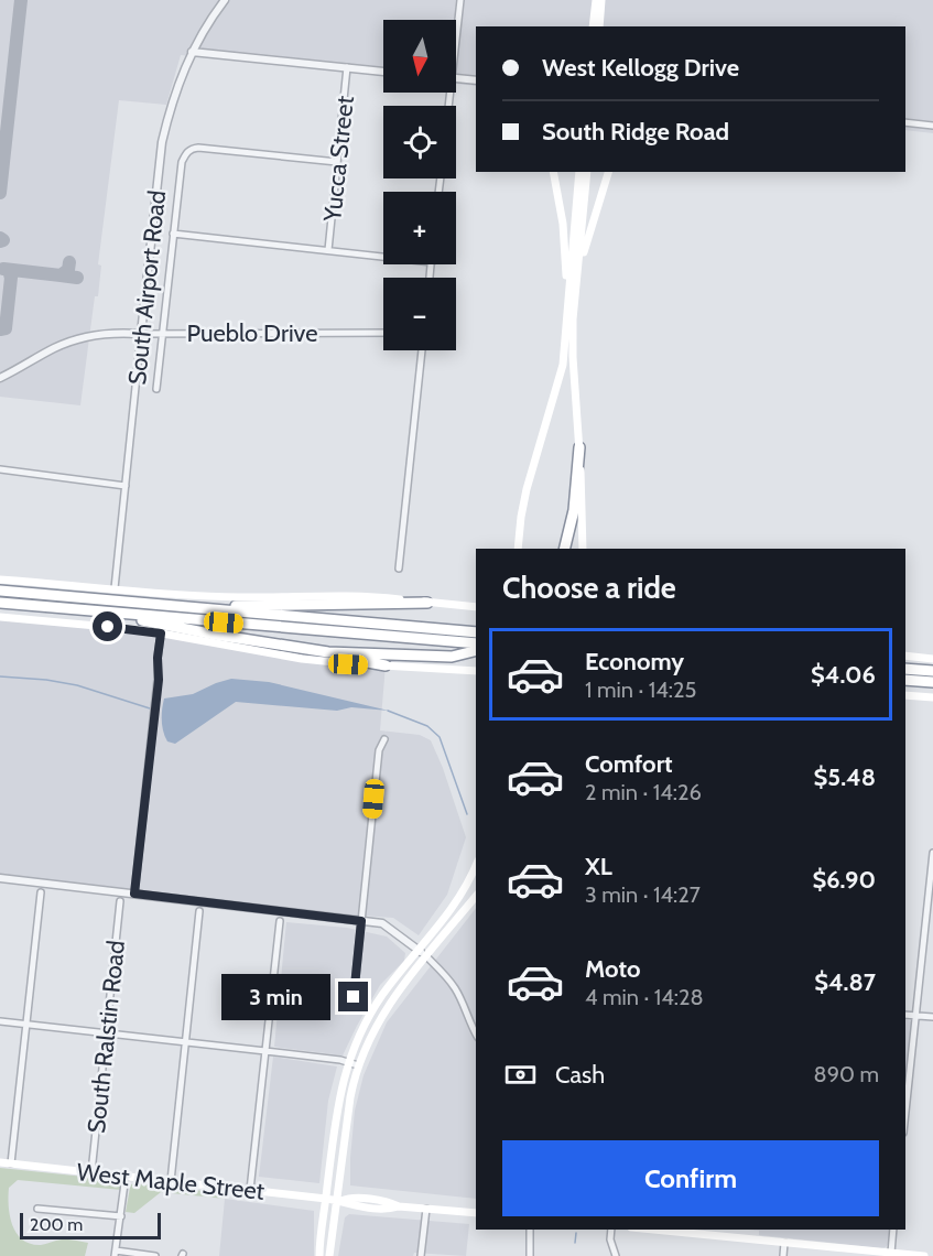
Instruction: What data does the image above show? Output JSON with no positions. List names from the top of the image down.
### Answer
{
  "streets": {
    "main road": ["West Maple Street"],
    "street": [
      "Yucca Street",
      "South Airport Road",
      "Pueblo Drive",
      "South Ralstin Road"
    ]
  },
  "crossings": [
    ["South Airport Road", "Pueblo Drive"],
    ["South Ralstin Road", "West Maple Street"]
  ],
  "scale_bar": "200 m",
  "north": "bottom",
  "page": {
    "map_buttons": ["+", "−"],
    "banner": ["West Kellogg Drive", "South Ridge Road"],
    "heading": "Choose a ride",
    "list": [
      {
        "name": "Economy",
        "note": "1 min · 14:25",
        "value": "$4.06"
      },
      {
        "name": "Comfort",
        "note": "2 min · 14:26",
        "value": "$5.48"
      },
      {
        "name": "XL",
        "note": "3 min · 14:27",
        "value": "$6.90"
      },
      {
        "name": "Moto",
        "note": "4 min · 14:28",
        "value": "$4.87"
      }
    ],
    "bubble": "3 min",
    "pay": ["Cash", "890 m"],
    "buttons": "Confirm",
    "scale": "200 m"
  }
}
